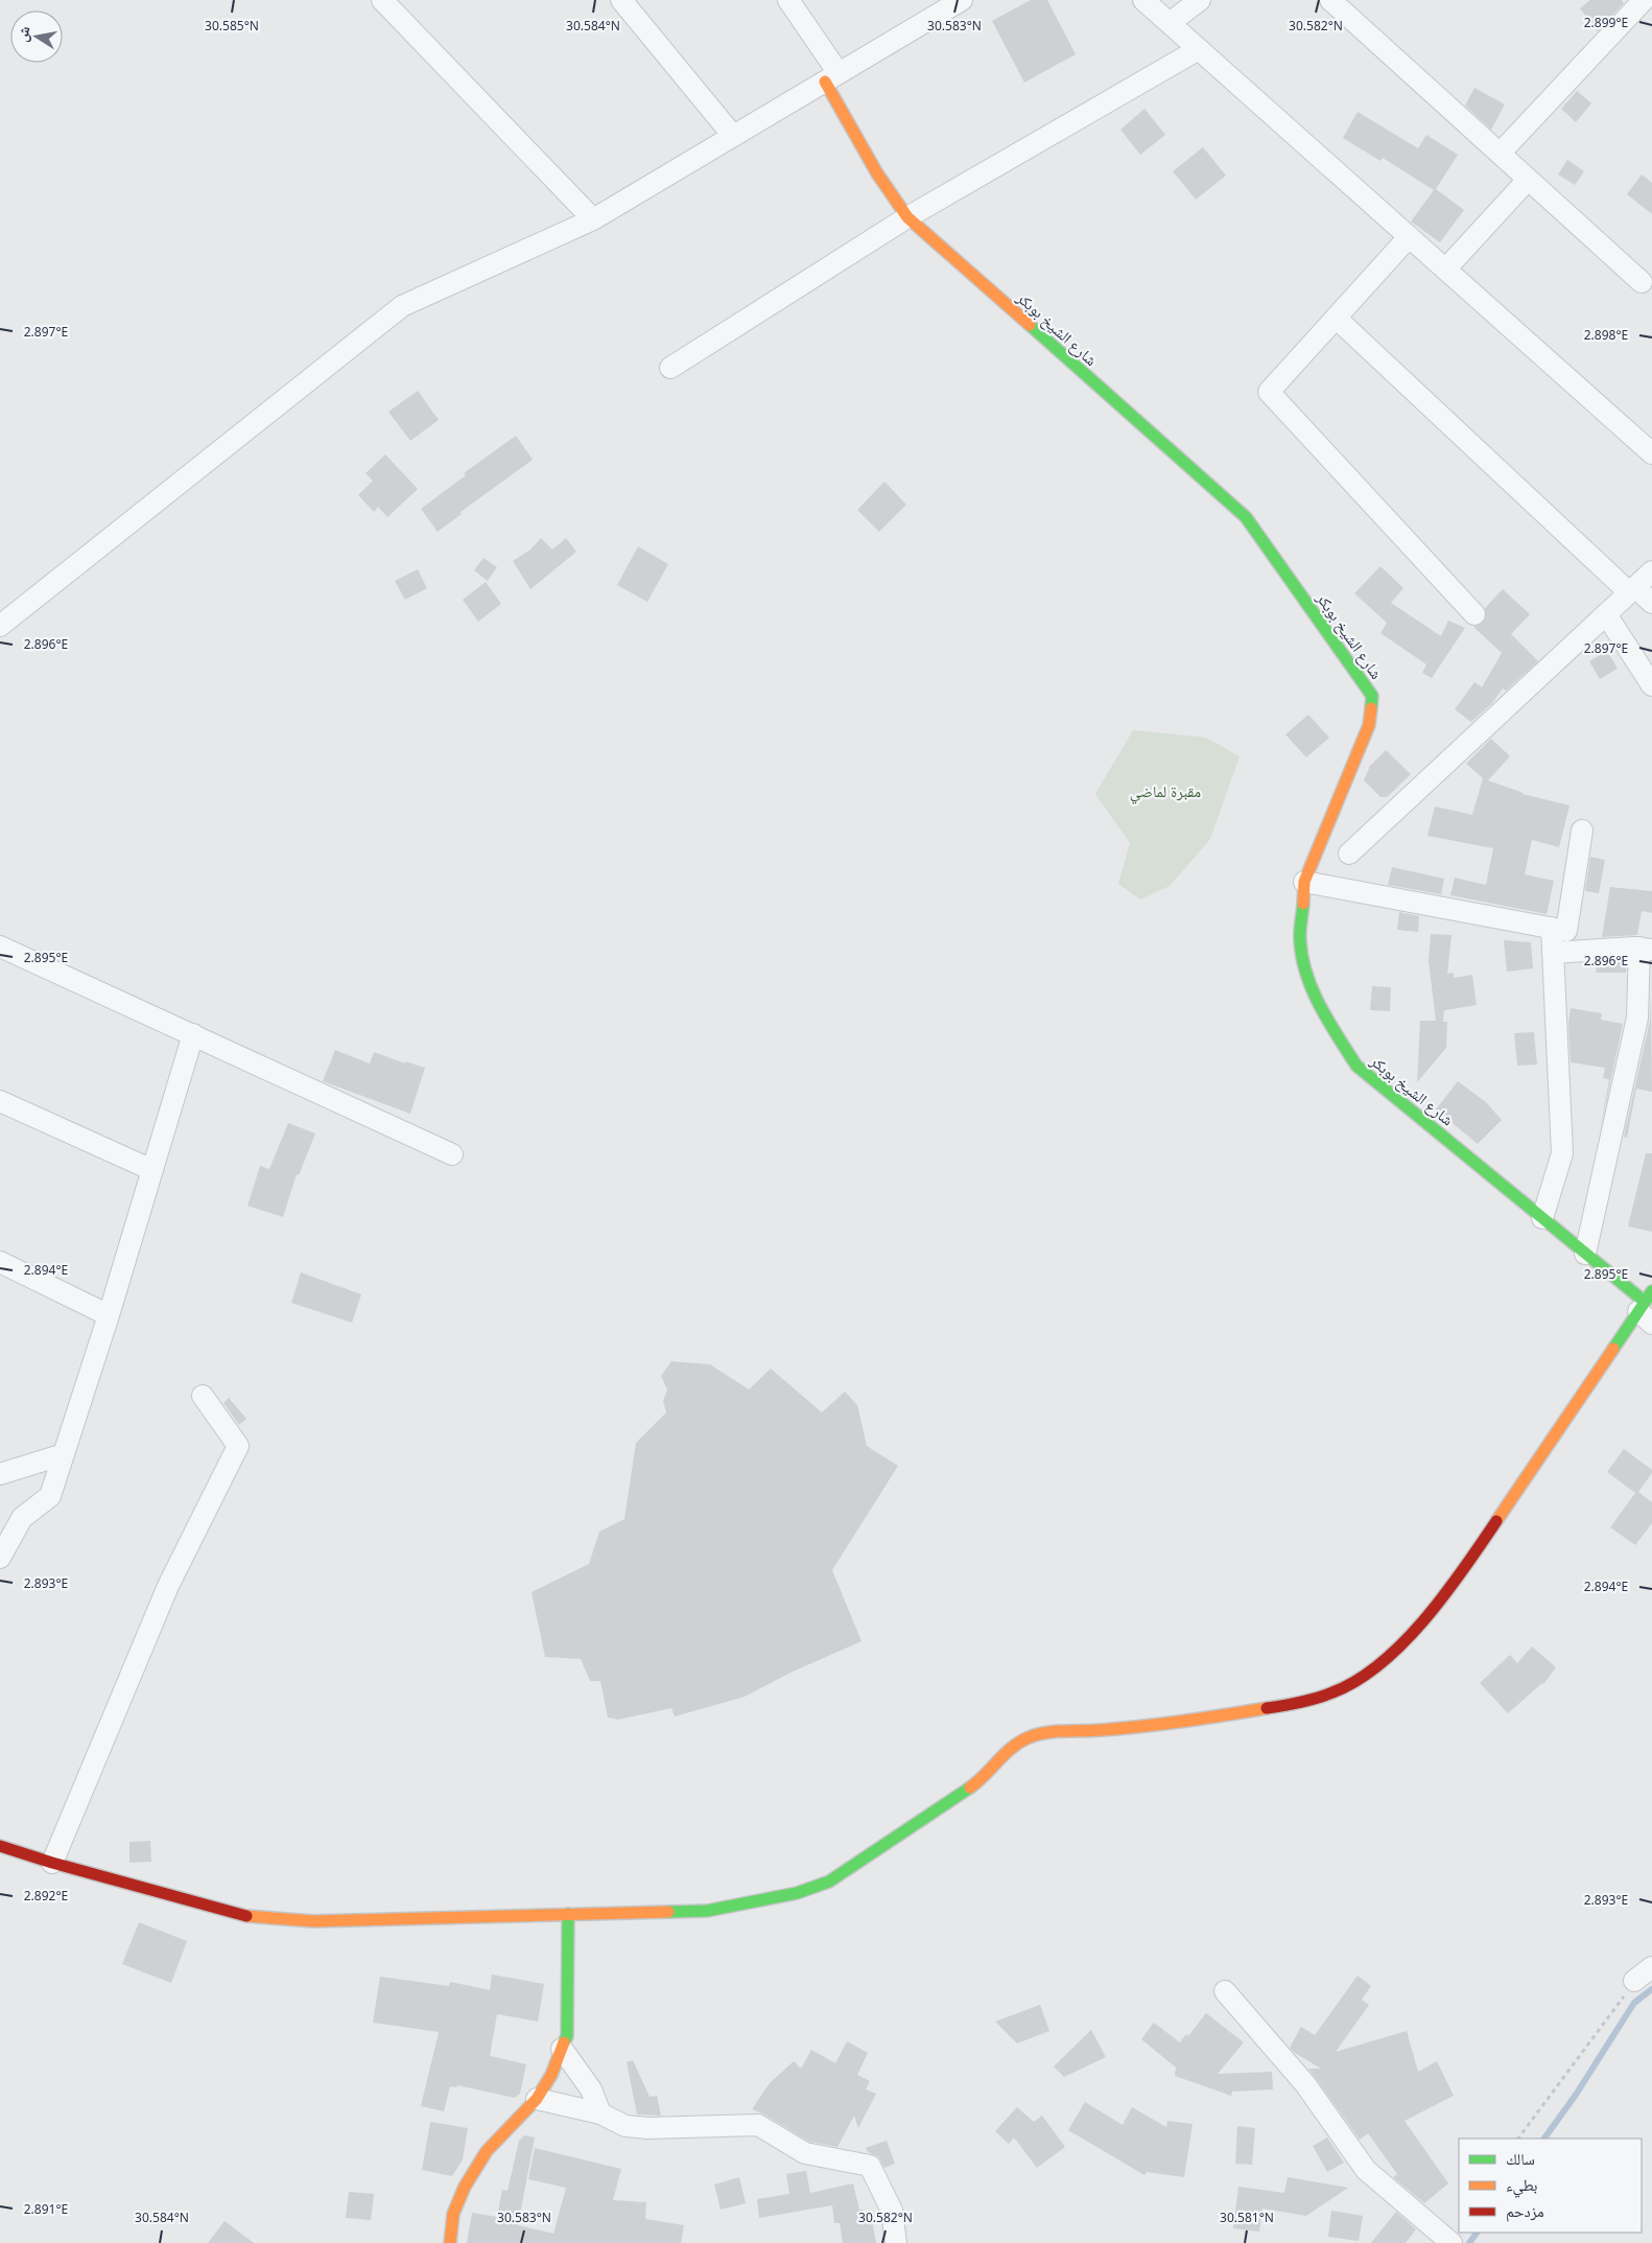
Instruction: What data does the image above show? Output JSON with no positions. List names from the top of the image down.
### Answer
{
  "streets": {
    "street": ["شارع الشيخ بوبكر"]
  },
  "parks": ["مقبرة لماضي"],
  "legend": ["سالك", "بطيء", "مزدحم"],
  "north": "left",
  "coordinates": [
    "2.899°E",
    "30.585°N",
    "30.584°N",
    "30.583°N",
    "30.582°N",
    "2.897°E",
    "2.898°E",
    "2.896°E",
    "2.895°E",
    "2.894°E",
    "2.893°E",
    "2.892°E",
    "2.891°E",
    "30.581°N"
  ]
}
